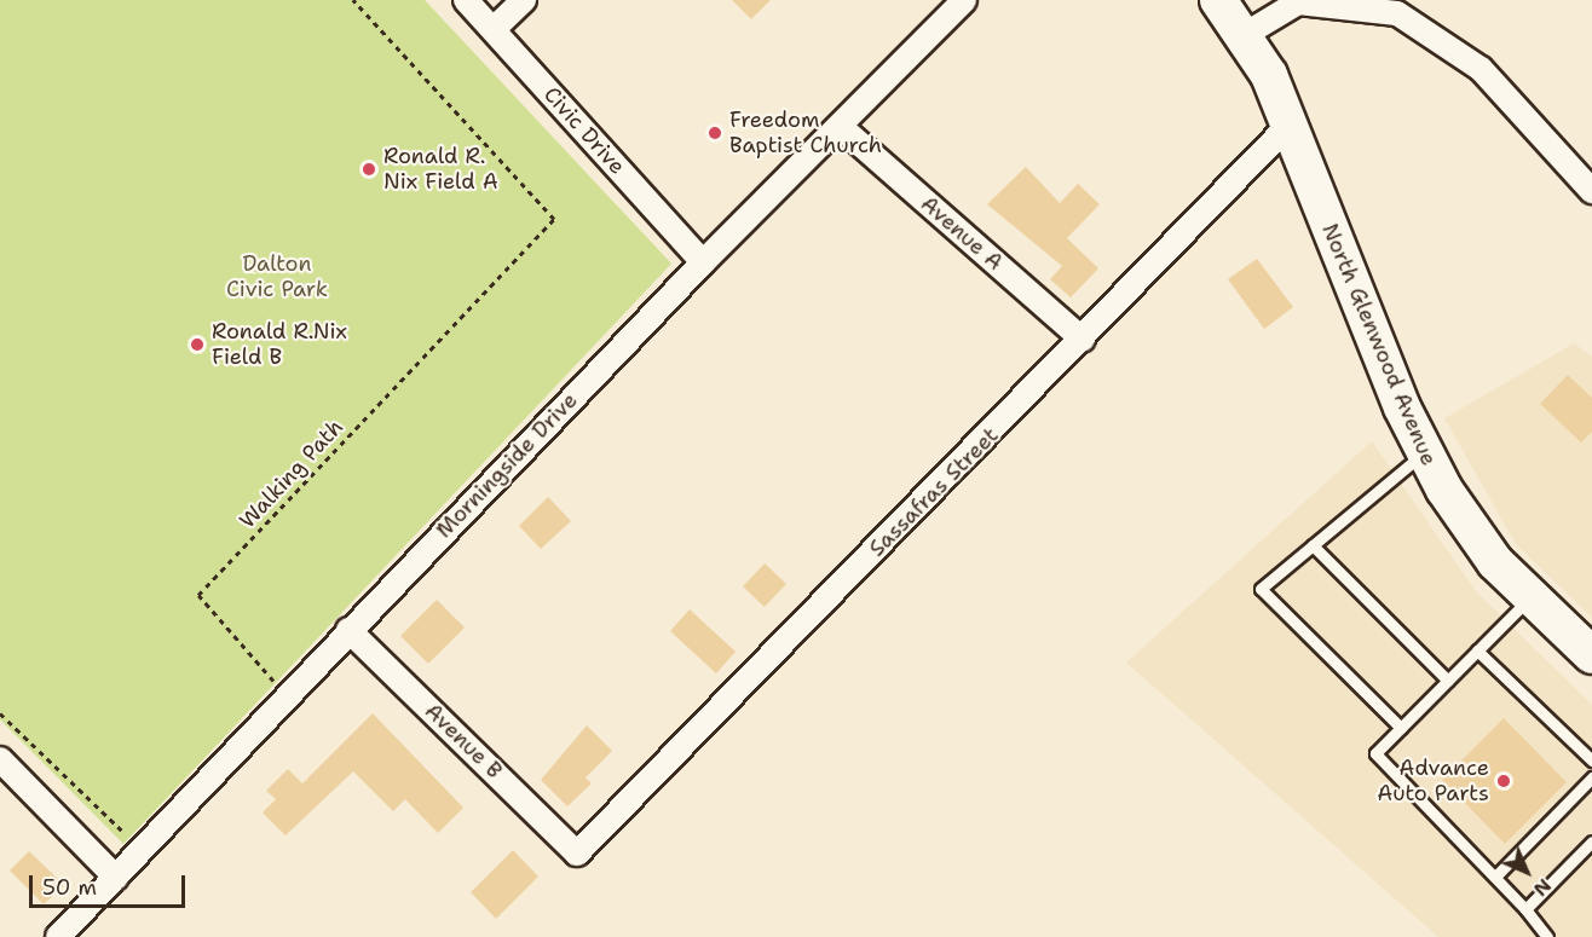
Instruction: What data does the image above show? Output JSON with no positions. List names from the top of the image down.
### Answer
{
  "streets": {
    "main road": ["North Glenwood Avenue"],
    "street": [
      "Civic Drive",
      "Avenue A",
      "Morningside Drive",
      "Sassafras Street",
      "Avenue B"
    ],
    "path": ["Walking Path"]
  },
  "crossings": [
    ["Civic Drive", "Morningside Drive"],
    ["Avenue A", "Morningside Drive"],
    ["Avenue A", "Sassafras Street"],
    ["North Glenwood Avenue", "Sassafras Street"],
    ["Morningside Drive", "Avenue B"],
    ["Sassafras Street", "Avenue B"]
  ],
  "parks": ["Dalton Civic Park"],
  "places": [
    "Freedom Baptist Church",
    "Ronald R. Nix Field A",
    "Ronald R.Nix Field B",
    "Advance Auto Parts"
  ],
  "scale_bar": "50 m",
  "north": "bottom right"
}
